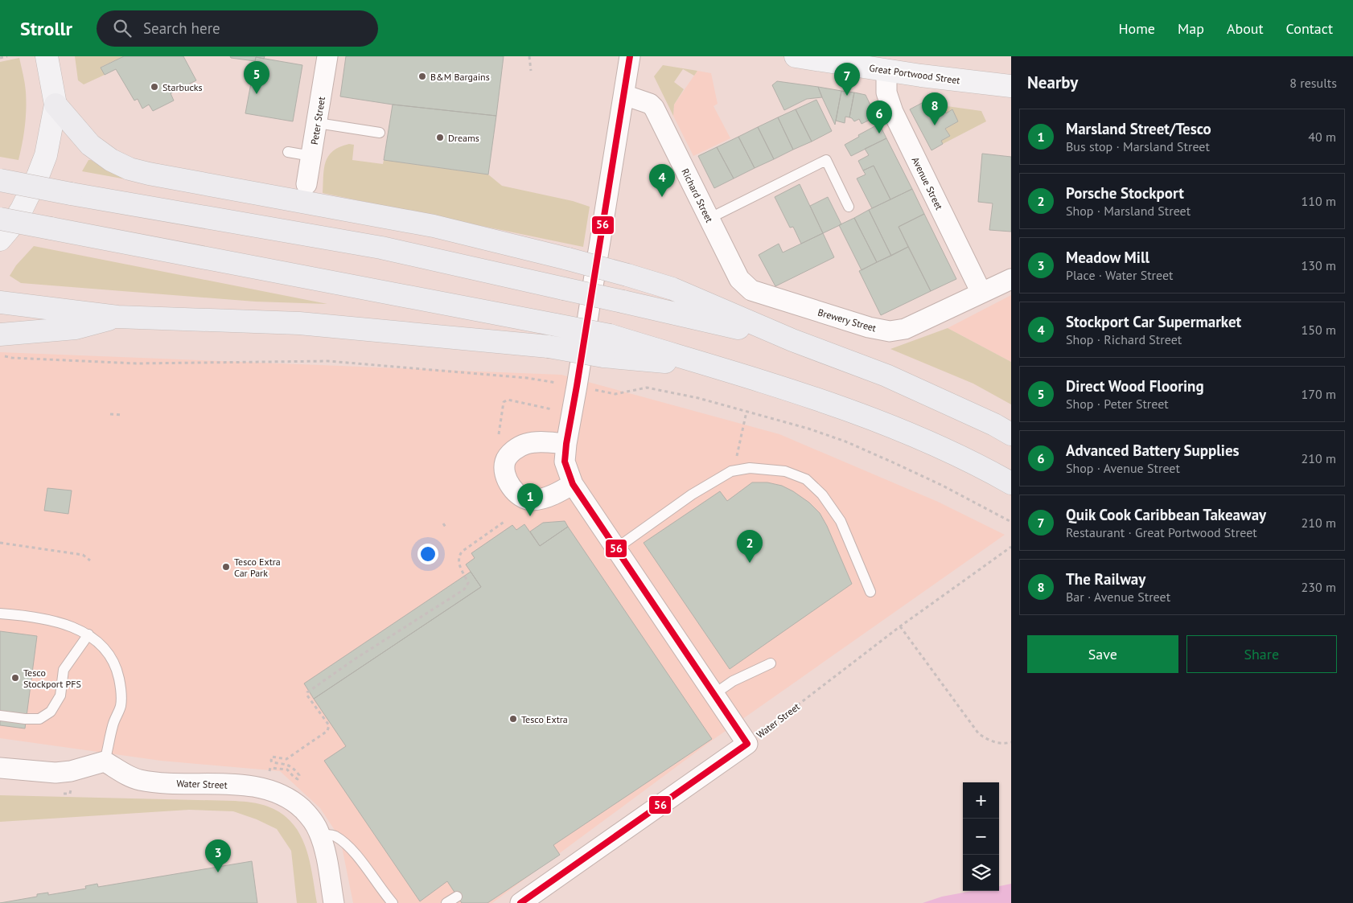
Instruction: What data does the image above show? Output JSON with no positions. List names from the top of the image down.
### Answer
{
  "streets": {
    "main road": ["Great Portwood Street"],
    "street": [
      "Peter Street",
      "Avenue Street",
      "Richard Street",
      "Brewery Street",
      "Water Street"
    ]
  },
  "crossings": [
    ["Great Portwood Street", "Avenue Street"],
    ["Avenue Street", "Brewery Street"],
    ["Richard Street", "Brewery Street"]
  ],
  "places": [
    "B&M Bargains",
    "Starbucks",
    "Dreams",
    "Tesco Extra Car Park",
    "Tesco Stockport PFS",
    "Tesco Extra"
  ],
  "lines": ["transit line 56"],
  "page": {
    "header": "Strollr",
    "search": "Search here",
    "nav": [
      "Home",
      "Map",
      "About",
      "Contact"
    ],
    "heading": ["Nearby", "8 results"],
    "pins": [
      "5",
      "7",
      "8",
      "6",
      "4",
      "1",
      "2",
      "3"
    ],
    "list": [
      {
        "mark": "1",
        "name": "Marsland Street/Tesco",
        "note": "Bus stop · Marsland Street",
        "value": "40 m"
      },
      {
        "mark": "2",
        "name": "Porsche Stockport",
        "note": "Shop · Marsland Street",
        "value": "110 m"
      },
      {
        "mark": "3",
        "name": "Meadow Mill",
        "note": "Place · Water Street",
        "value": "130 m"
      },
      {
        "mark": "4",
        "name": "Stockport Car Supermarket",
        "note": "Shop · Richard Street",
        "value": "150 m"
      },
      {
        "mark": "5",
        "name": "Direct Wood Flooring",
        "note": "Shop · Peter Street",
        "value": "170 m"
      },
      {
        "mark": "6",
        "name": "Advanced Battery Supplies",
        "note": "Shop · Avenue Street",
        "value": "210 m"
      },
      {
        "mark": "7",
        "name": "Quik Cook Caribbean Takeaway",
        "note": "Restaurant · Great Portwood Street",
        "value": "210 m"
      },
      {
        "mark": "8",
        "name": "The Railway",
        "note": "Bar · Avenue Street",
        "value": "230 m"
      }
    ],
    "buttons": ["Save", "Share"],
    "map_buttons": ["+", "−"]
  }
}
